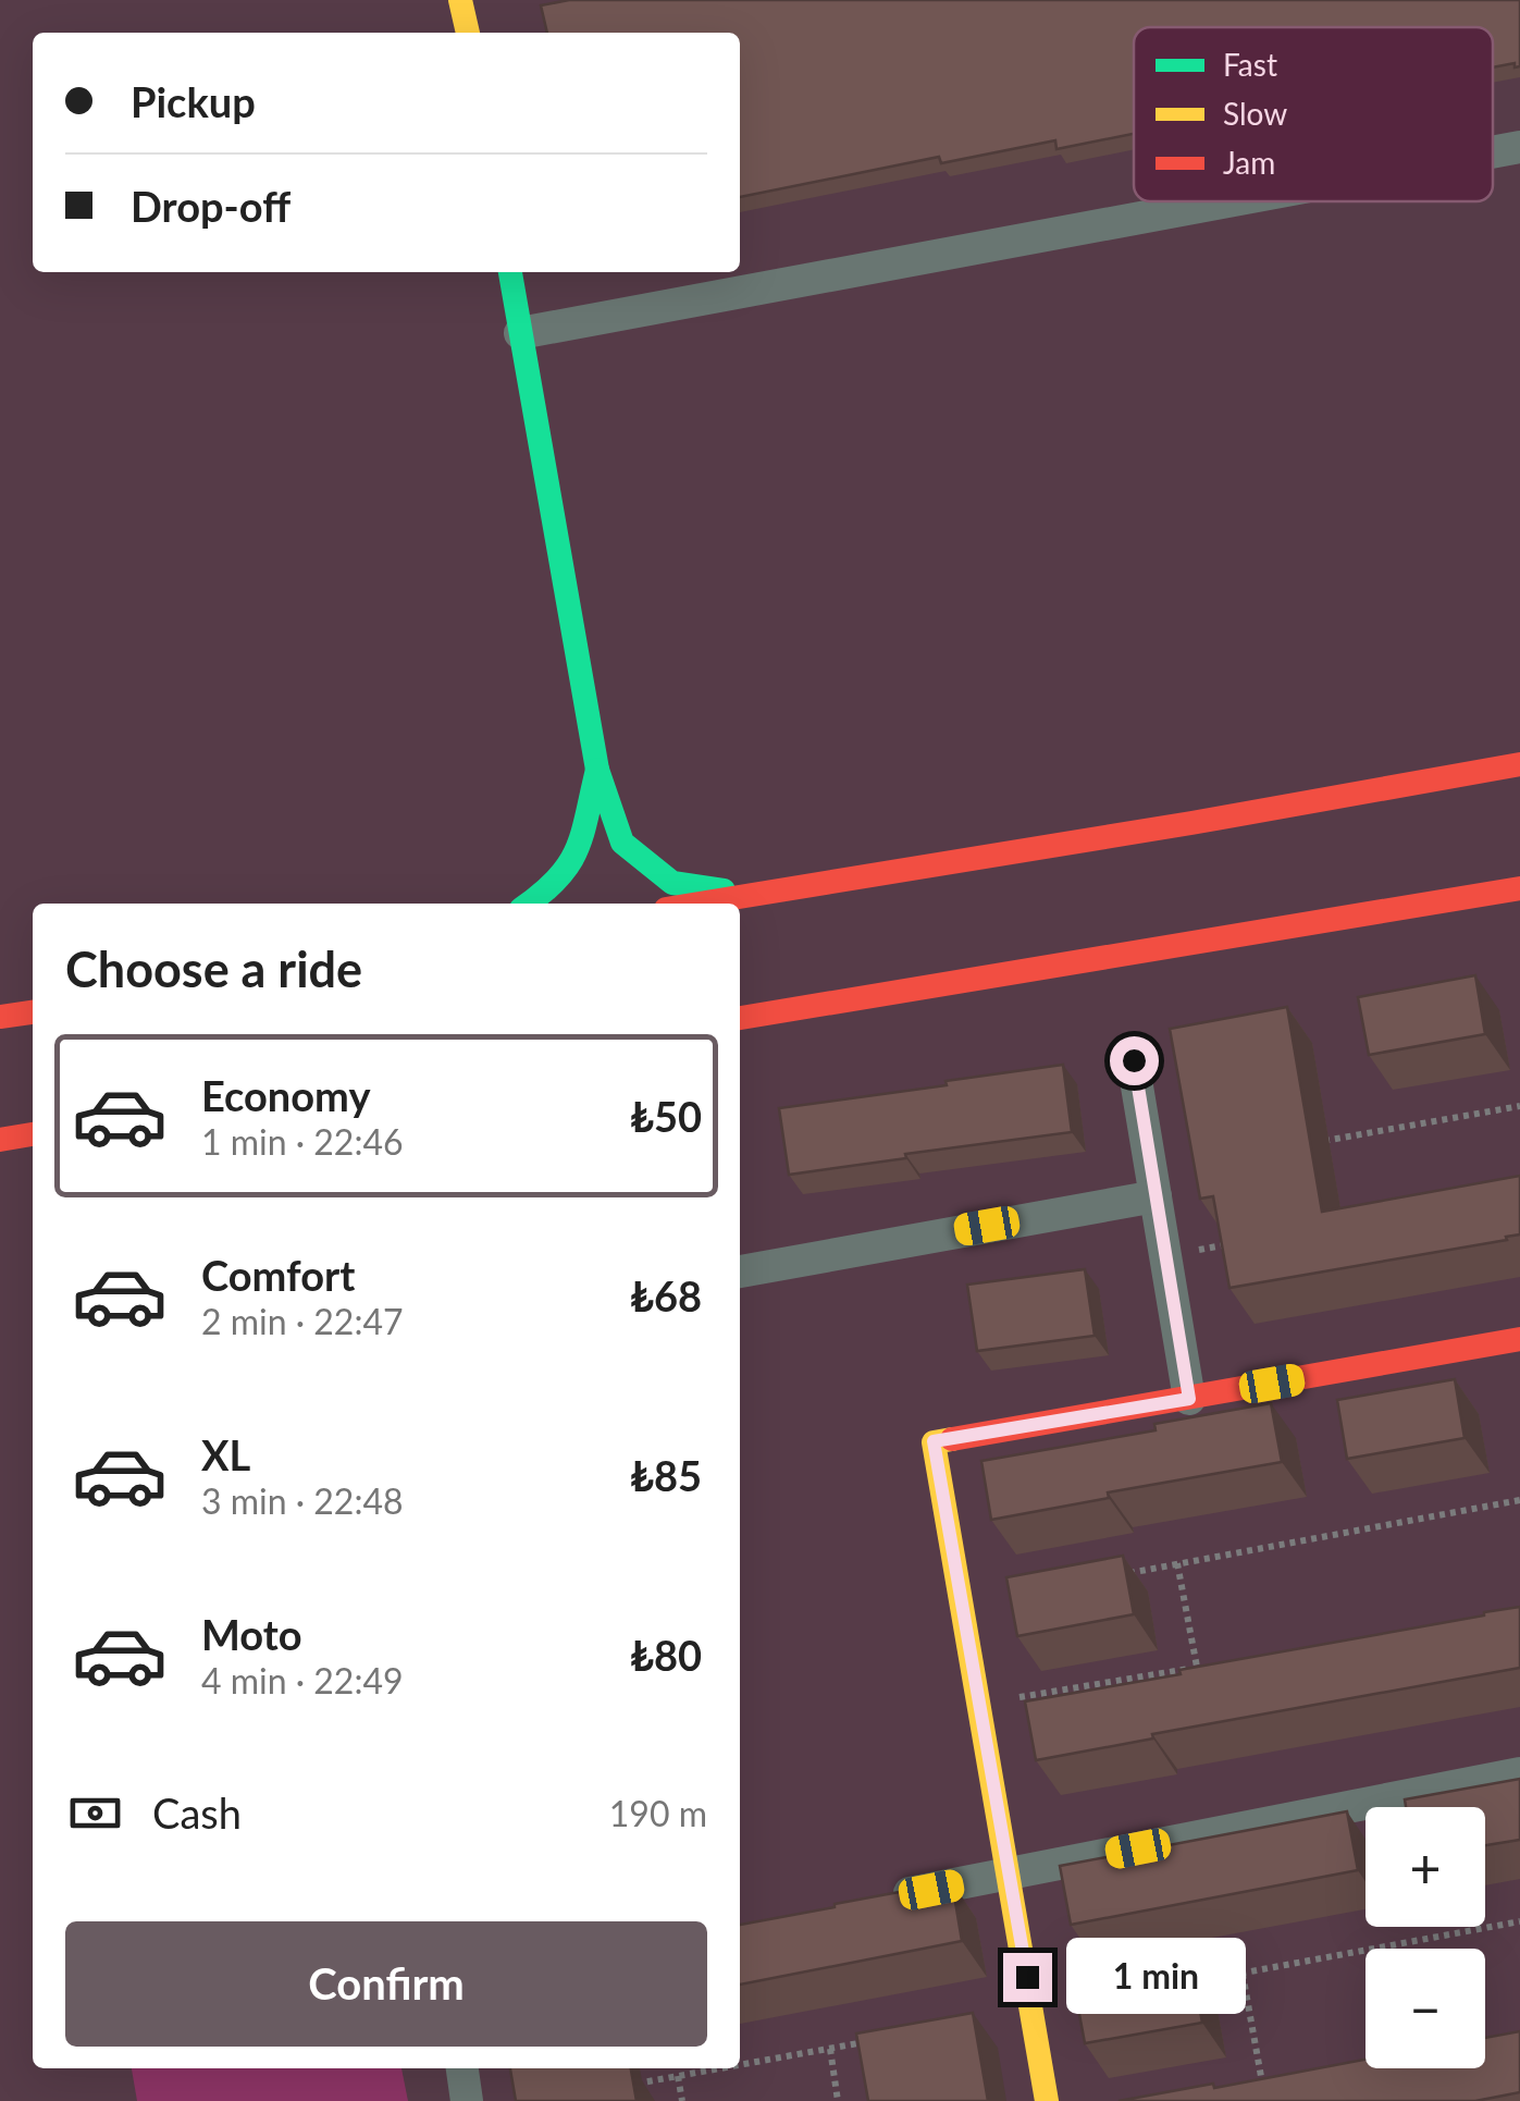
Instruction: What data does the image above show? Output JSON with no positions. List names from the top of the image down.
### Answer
{
  "legend": ["Fast", "Slow", "Jam"],
  "page": {
    "banner": ["Pickup", "Drop-off"],
    "heading": "Choose a ride",
    "list": [
      {
        "name": "Economy",
        "note": "1 min · 22:46",
        "value": "₺50"
      },
      {
        "name": "Comfort",
        "note": "2 min · 22:47",
        "value": "₺68"
      },
      {
        "name": "XL",
        "note": "3 min · 22:48",
        "value": "₺85"
      },
      {
        "name": "Moto",
        "note": "4 min · 22:49",
        "value": "₺80"
      }
    ],
    "pay": ["Cash", "190 m"],
    "map_buttons": ["+", "−"],
    "buttons": "Confirm",
    "bubble": "1 min"
  }
}
